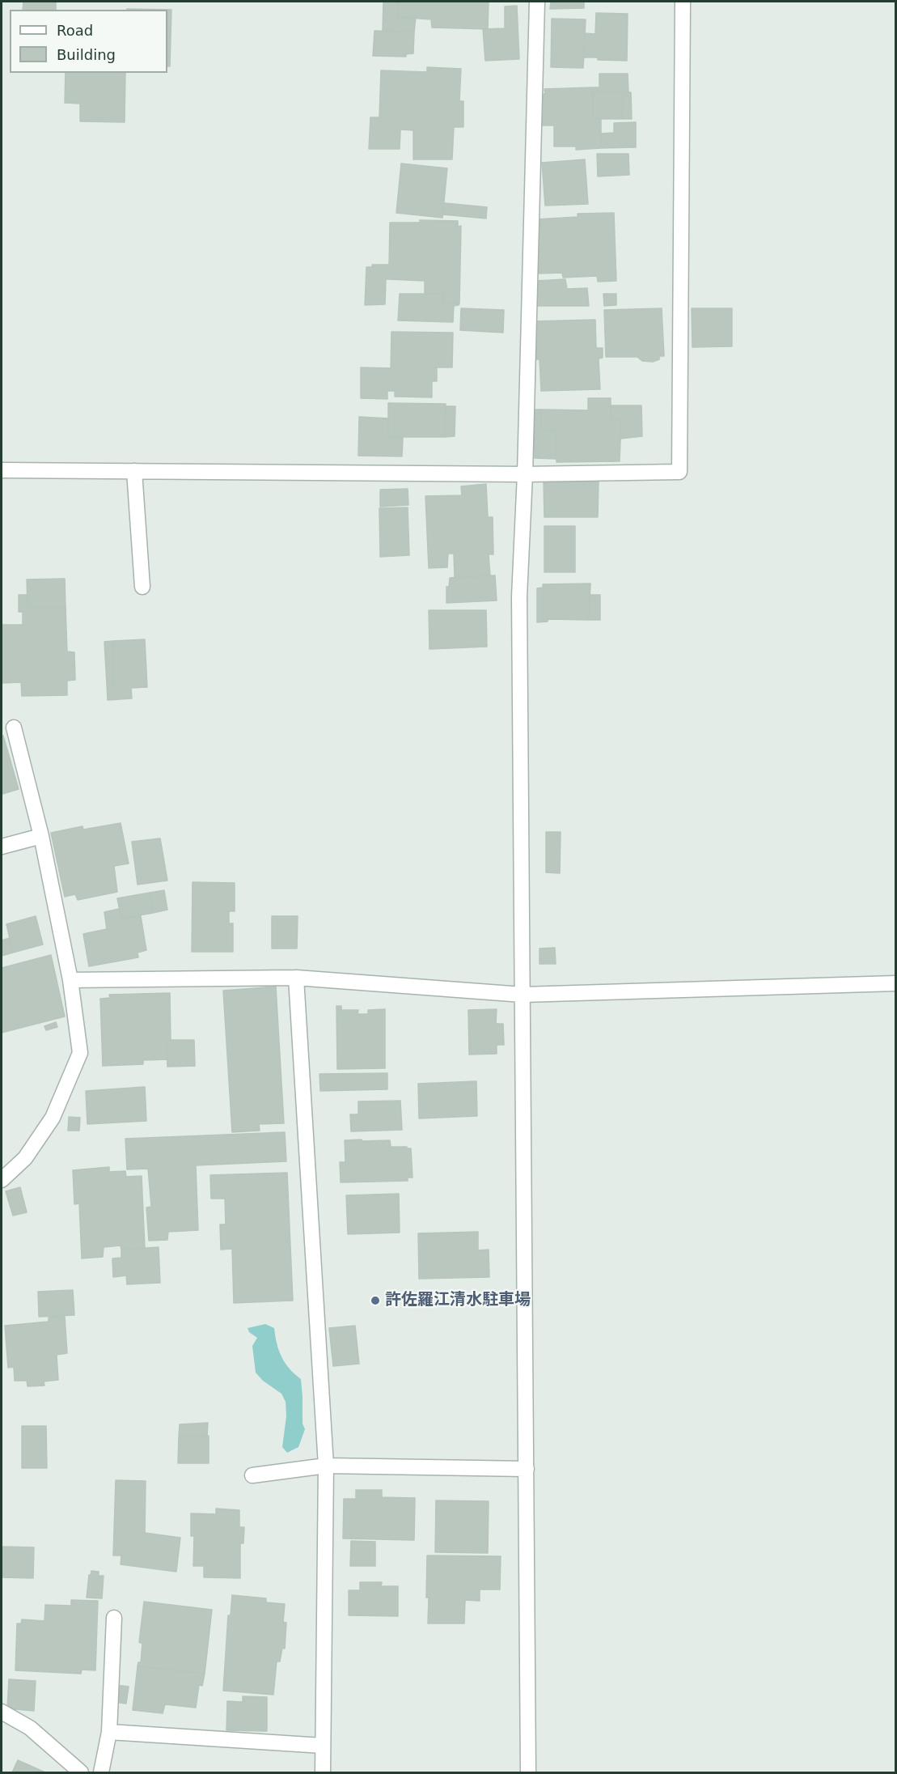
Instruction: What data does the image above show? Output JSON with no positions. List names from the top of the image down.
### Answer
{
  "places": ["許佐羅江清水駐車場"],
  "legend": ["Road", "Building"]
}
